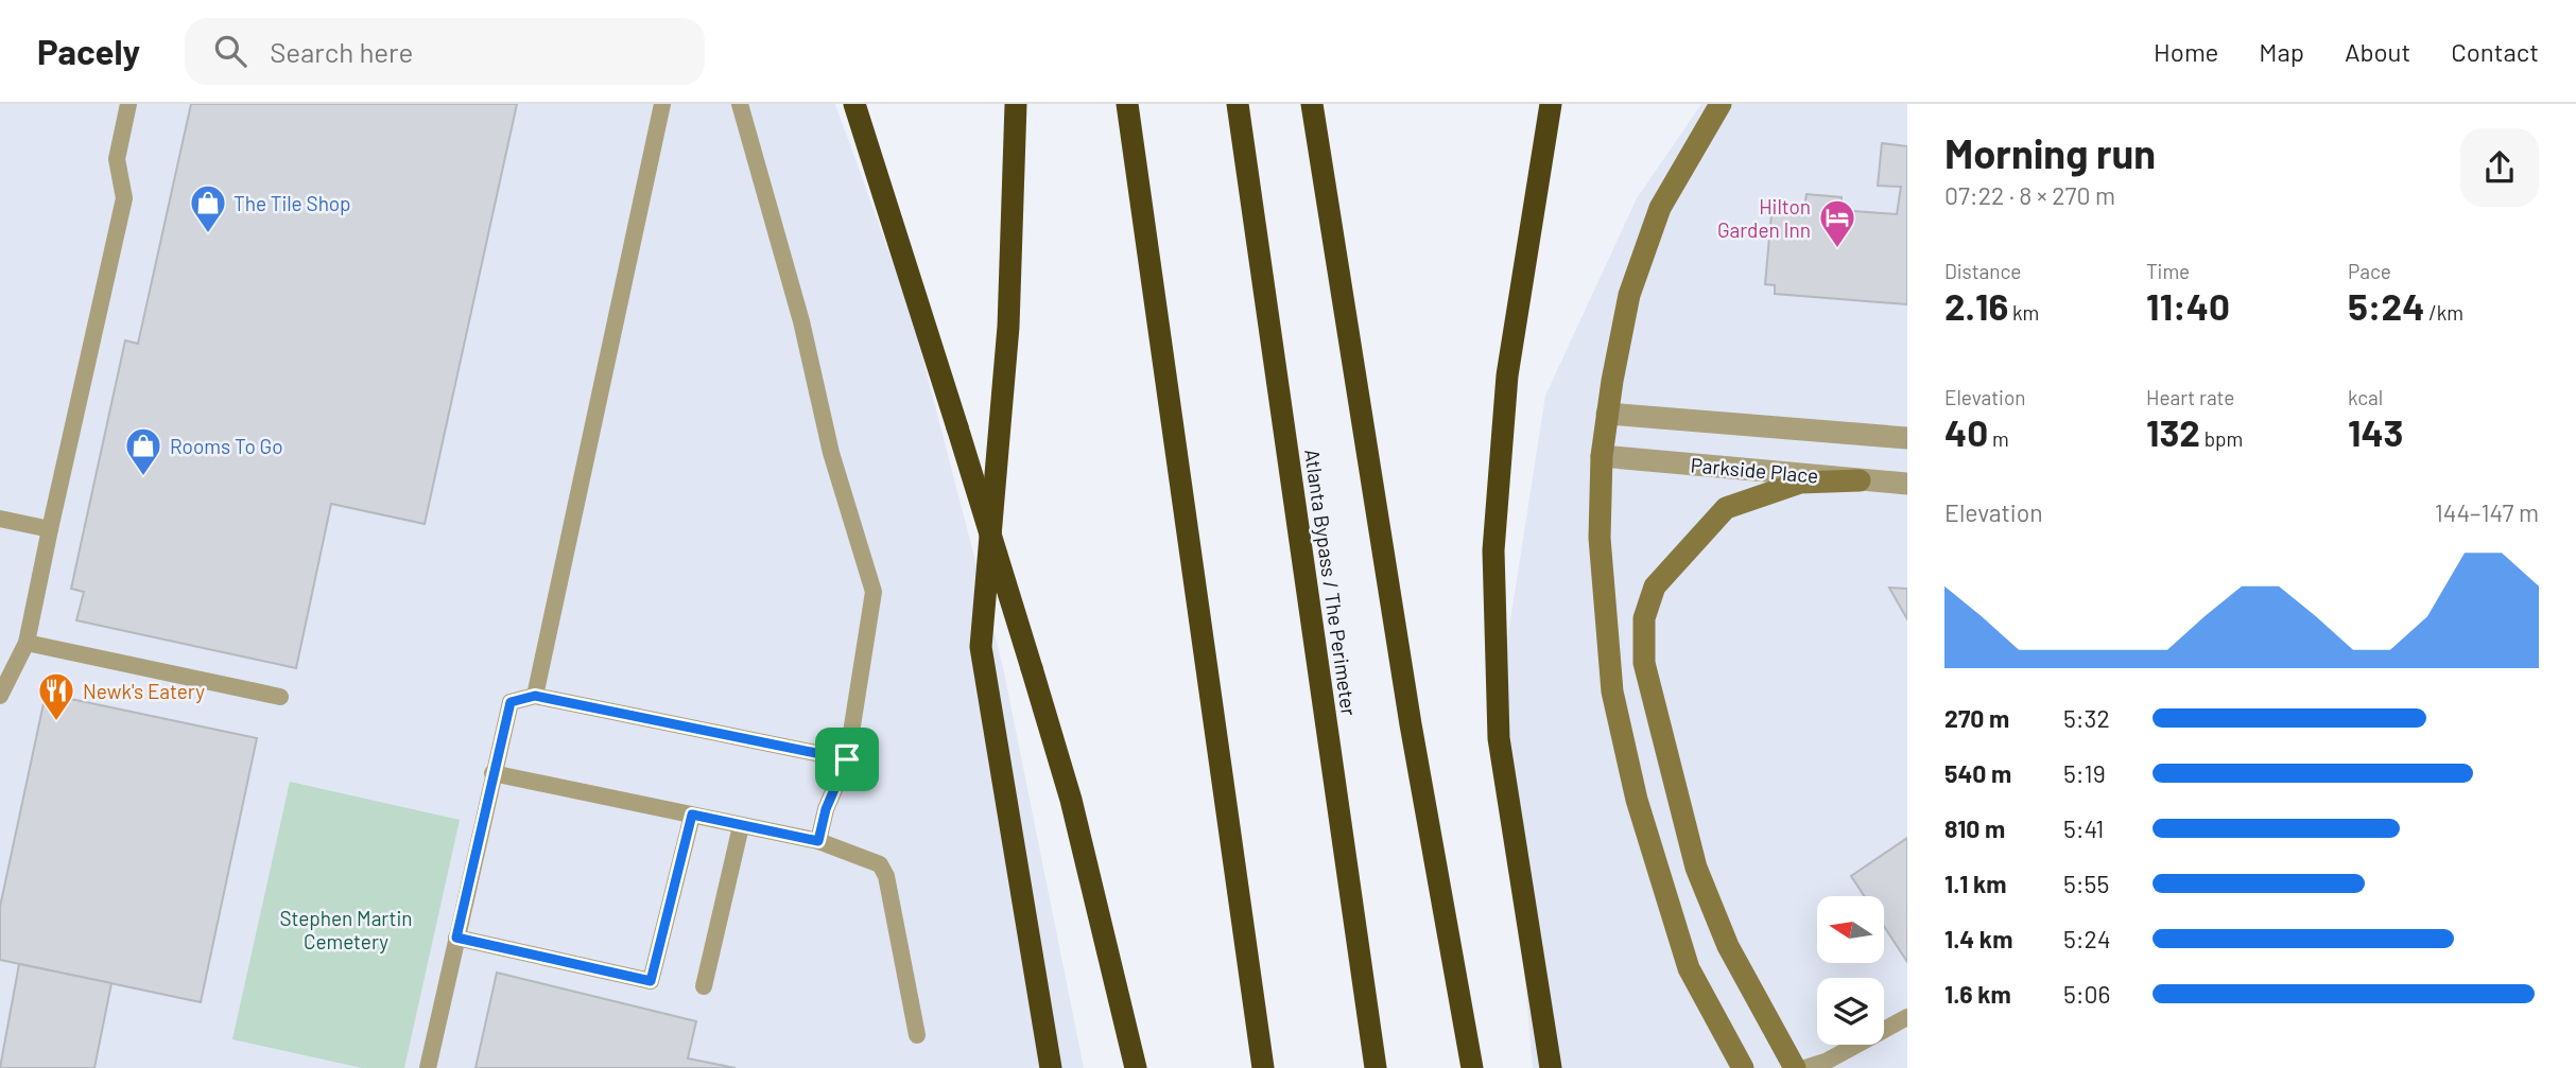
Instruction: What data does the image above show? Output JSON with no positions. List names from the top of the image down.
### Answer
{
  "streets": {
    "highway": ["Atlanta Bypass / The Perimeter"],
    "street": ["Parkside Place"]
  },
  "parks": ["Stephen Martin Cemetery"],
  "places": {
    "shop": ["The Tile Shop", "Rooms To Go"],
    "hotel": ["Hilton Garden Inn"],
    "restaurant": ["Newk's Eatery"]
  },
  "north": "left",
  "page": {
    "header": "Pacely",
    "search": "Search here",
    "nav": [
      "Home",
      "Map",
      "About",
      "Contact"
    ],
    "heading": ["Morning run", "07:22 · 8 × 270 m"],
    "stats": [
      ["Distance", "2.16 km"],
      ["Time", "11:40"],
      ["Pace", "5:24 /km"],
      ["Elevation", "40 m"],
      ["Heart rate", "132 bpm"],
      ["kcal", "143"]
    ],
    "chart": ["Elevation", "144–147 m"],
    "list": [
      {
        "name": "270 m",
        "note": "5:32"
      },
      {
        "name": "540 m",
        "note": "5:19"
      },
      {
        "name": "810 m",
        "note": "5:41"
      },
      {
        "name": "1.1 km",
        "note": "5:55"
      },
      {
        "name": "1.4 km",
        "note": "5:24"
      },
      {
        "name": "1.6 km",
        "note": "5:06"
      }
    ]
  }
}
